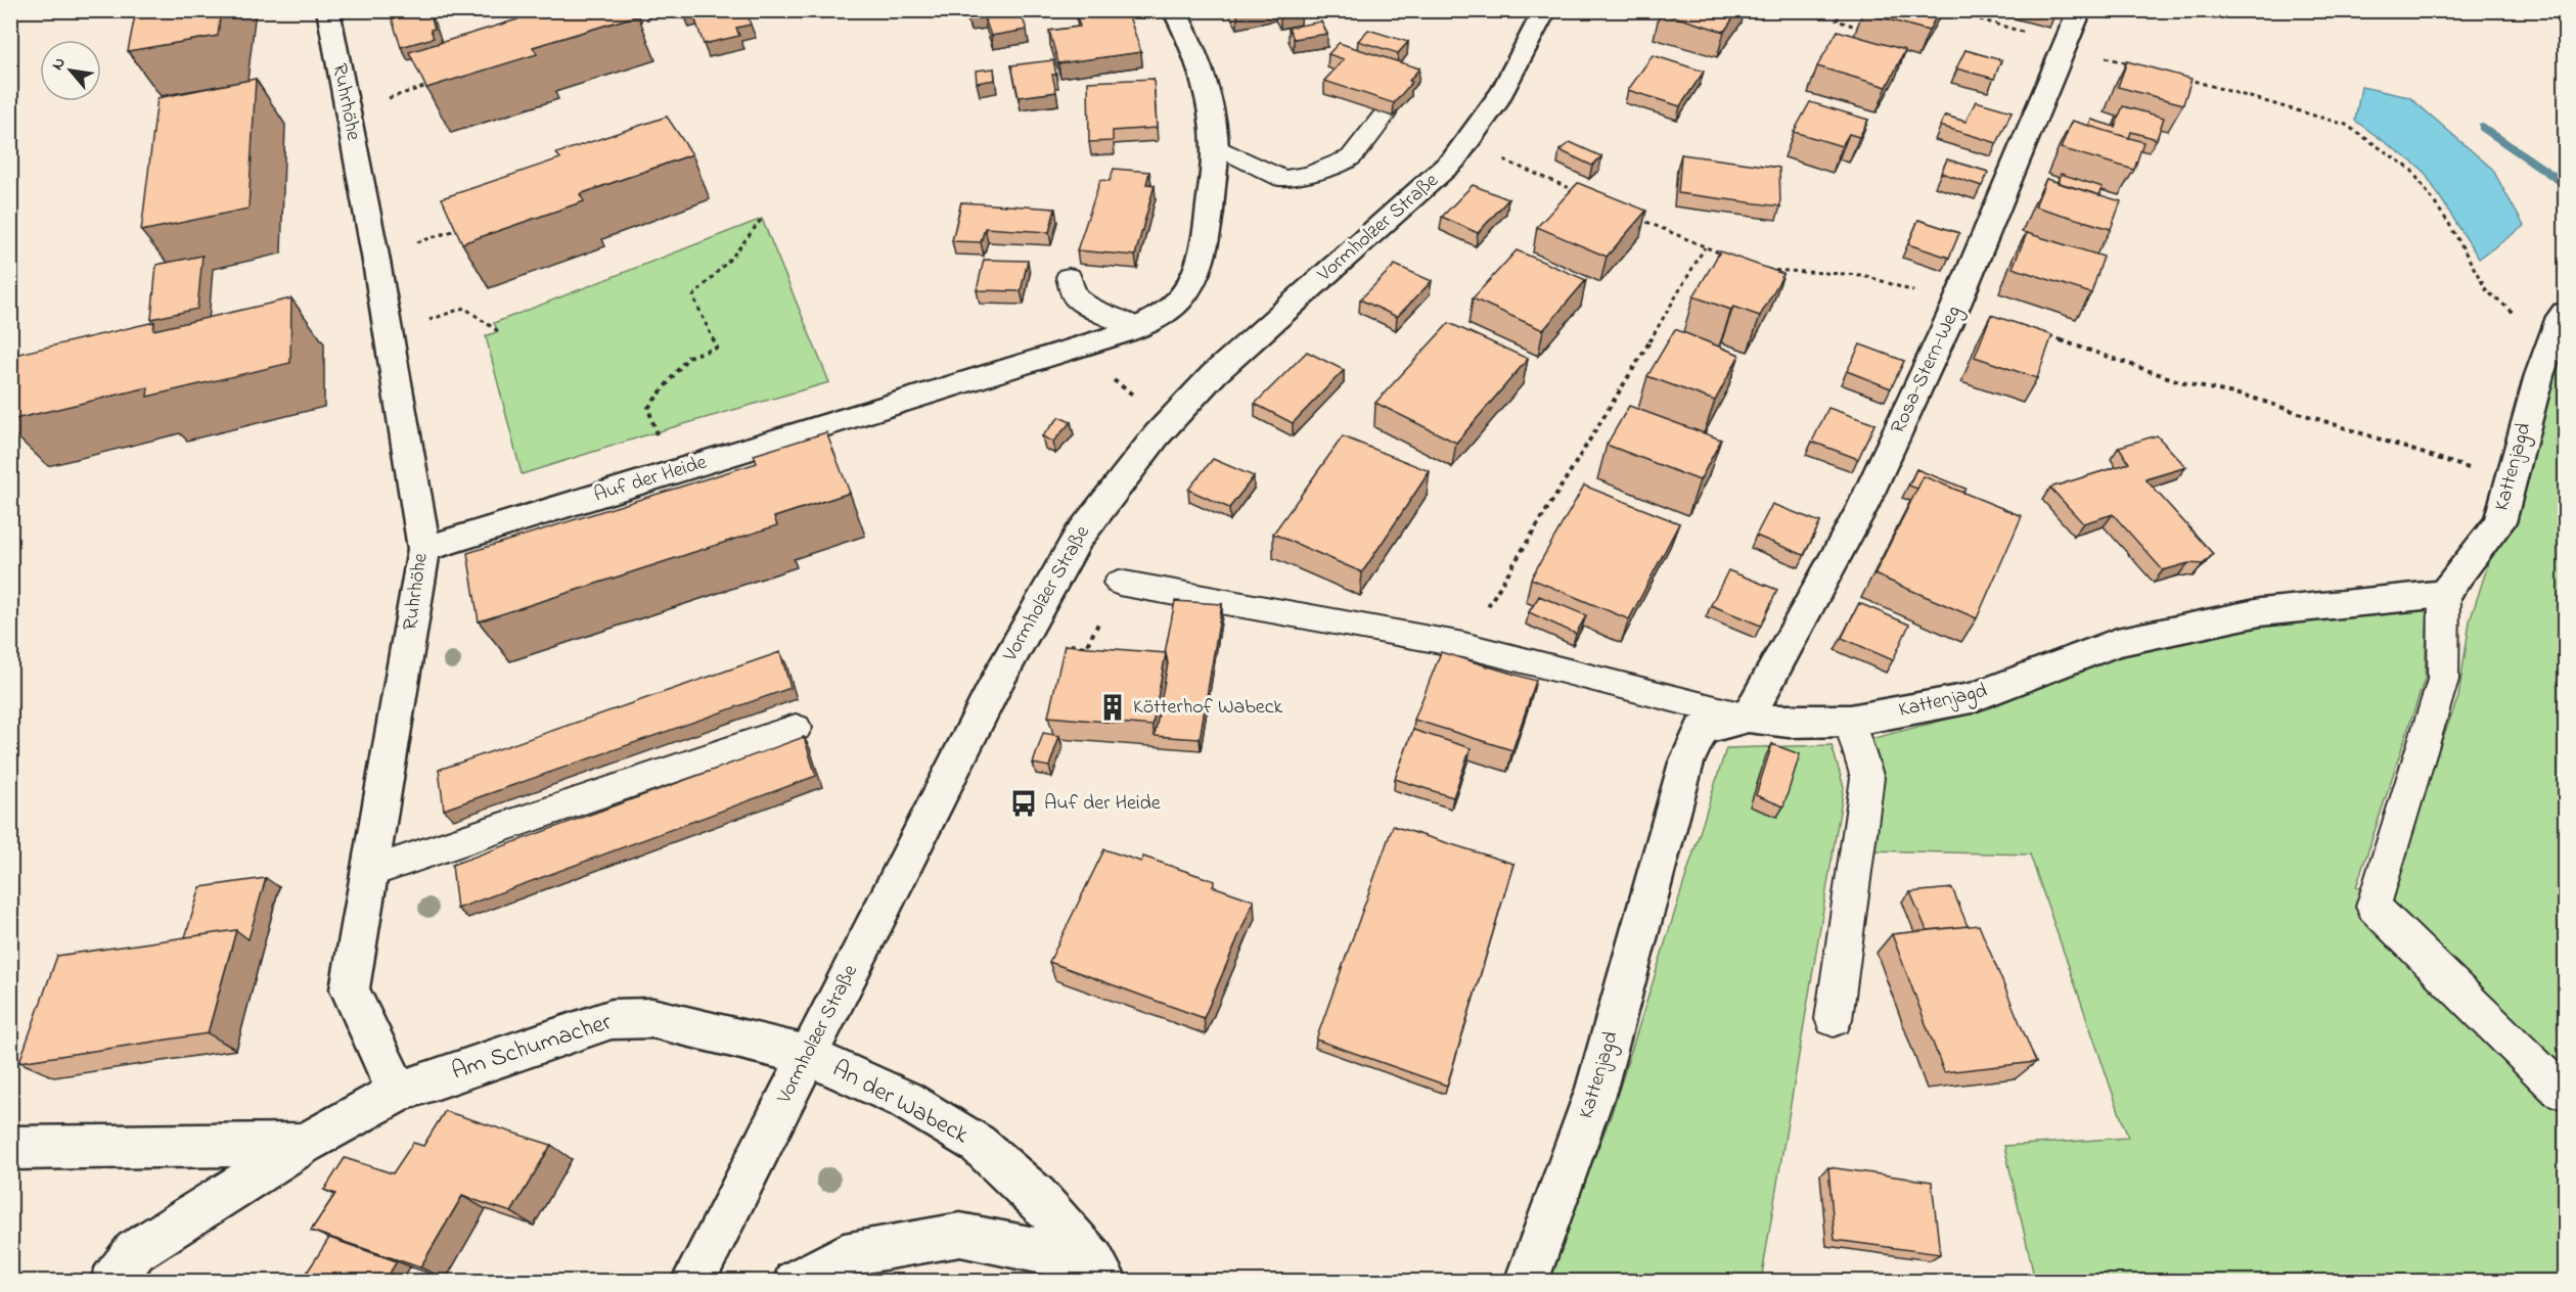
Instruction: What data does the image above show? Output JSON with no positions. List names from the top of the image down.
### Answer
{
  "streets": {
    "street": [
      "Ruhrhöhe",
      "Vormholzer Straße",
      "Rosa-Stern-Weg",
      "Kattenjagd",
      "Auf der Heide",
      "Am Schumacher",
      "An der Wabeck"
    ]
  },
  "crossings": [
    ["Ruhrhöhe", "Auf der Heide"],
    ["Ruhrhöhe", "Am Schumacher"],
    ["Vormholzer Straße", "Am Schumacher"],
    ["Vormholzer Straße", "An der Wabeck"],
    ["Rosa-Stern-Weg", "Kattenjagd"],
    ["Am Schumacher", "An der Wabeck"]
  ],
  "places": {
    "building": ["Kötterhof Wabeck"],
    "bus stop": ["Auf der Heide"]
  },
  "north": "top left"
}
